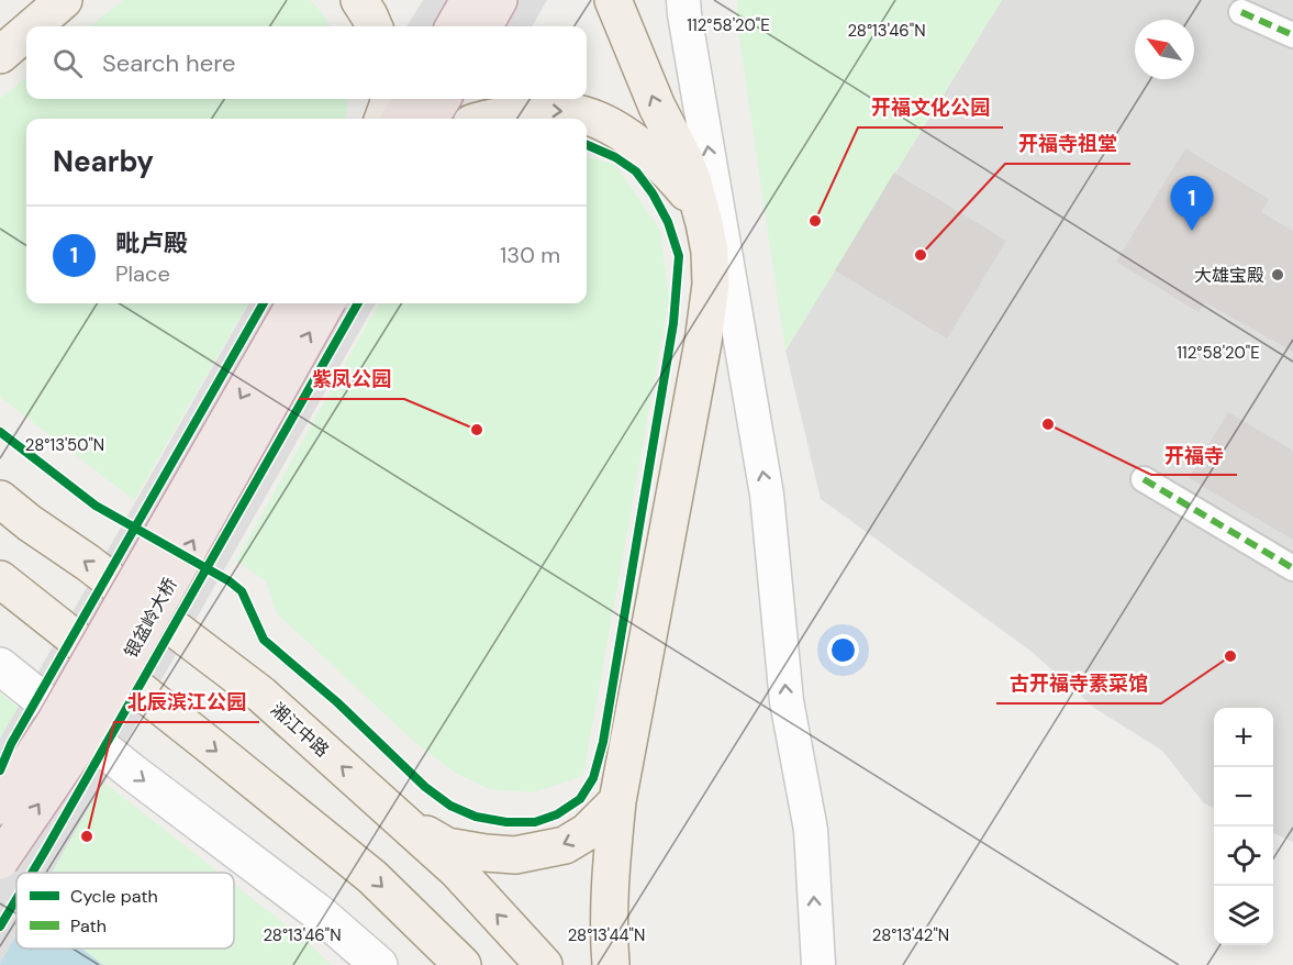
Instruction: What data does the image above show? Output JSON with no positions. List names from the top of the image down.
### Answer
{
  "streets": {
    "highway": ["银盆岭大桥"],
    "main road": ["湘江中路"]
  },
  "places": [
    "开福文化公园",
    "开福寺祖堂",
    "大雄宝殿",
    "开福寺",
    "紫凤公园",
    "古开福寺素菜馆",
    "北辰滨江公园"
  ],
  "legend": ["Cycle path", "Path"],
  "north": "top left",
  "page": {
    "search": "Search here",
    "heading": "Nearby",
    "pins": "1",
    "list": [
      {
        "mark": "1",
        "name": "毗卢殿",
        "note": "Place",
        "value": "130 m"
      }
    ],
    "map_buttons": ["+", "−"]
  },
  "coordinates": [
    "112°58'20\"E",
    "28°13'46\"N",
    "28°13'50\"N",
    "28°13'44\"N",
    "28°13'42\"N"
  ]
}
